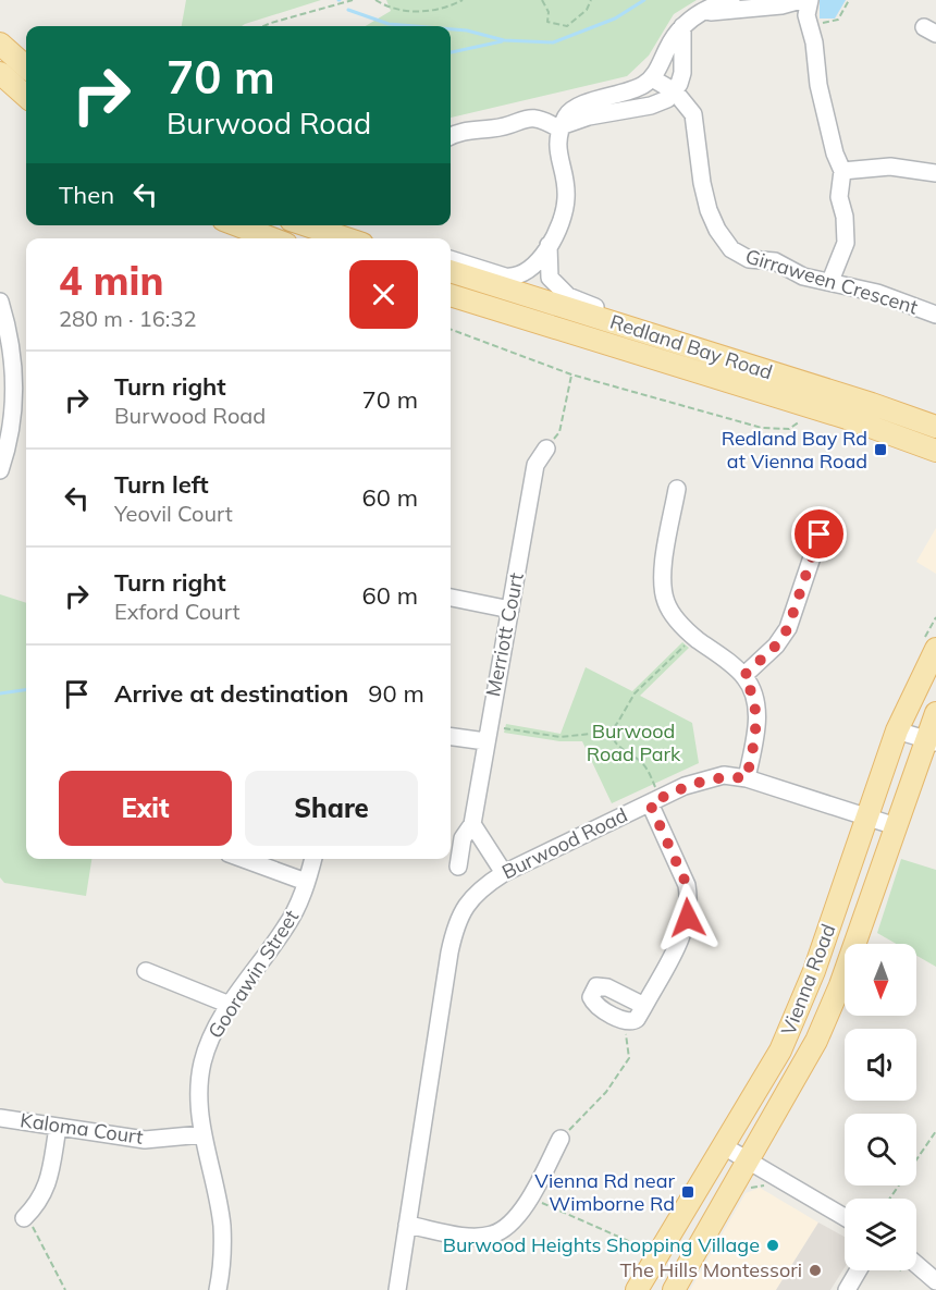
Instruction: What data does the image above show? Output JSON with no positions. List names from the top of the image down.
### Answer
{
  "streets": {
    "main road": ["Redland Bay Road", "Vienna Road"],
    "street": [
      "Girraween Crescent",
      "Merriott Court",
      "Burwood Road",
      "Goorawin Street",
      "Kaloma Court"
    ]
  },
  "crossings": [
    ["Burwood Road", "Vienna Road"],
    ["Goorawin Street", "Kaloma Court"]
  ],
  "parks": ["Burwood Road Park"],
  "places": {
    "transit": ["Redland Bay Rd at Vienna Road", "Vienna Rd near Wimborne Rd"],
    "other": ["Burwood Heights Shopping Village", "The Hills Montessori"]
  },
  "north": "bottom",
  "page": {
    "turn": ["70 m", "Burwood Road"],
    "then": "Then",
    "heading": ["4 min", "280 m · 16:32"],
    "list": [
      {
        "name": "Turn right",
        "note": "Burwood Road",
        "value": "70 m"
      },
      {
        "name": "Turn left",
        "note": "Yeovil Court",
        "value": "60 m"
      },
      {
        "name": "Turn right",
        "note": "Exford Court",
        "value": "60 m"
      },
      {
        "name": "Arrive at destination",
        "value": "90 m"
      }
    ],
    "buttons": ["Exit", "Share"]
  }
}
